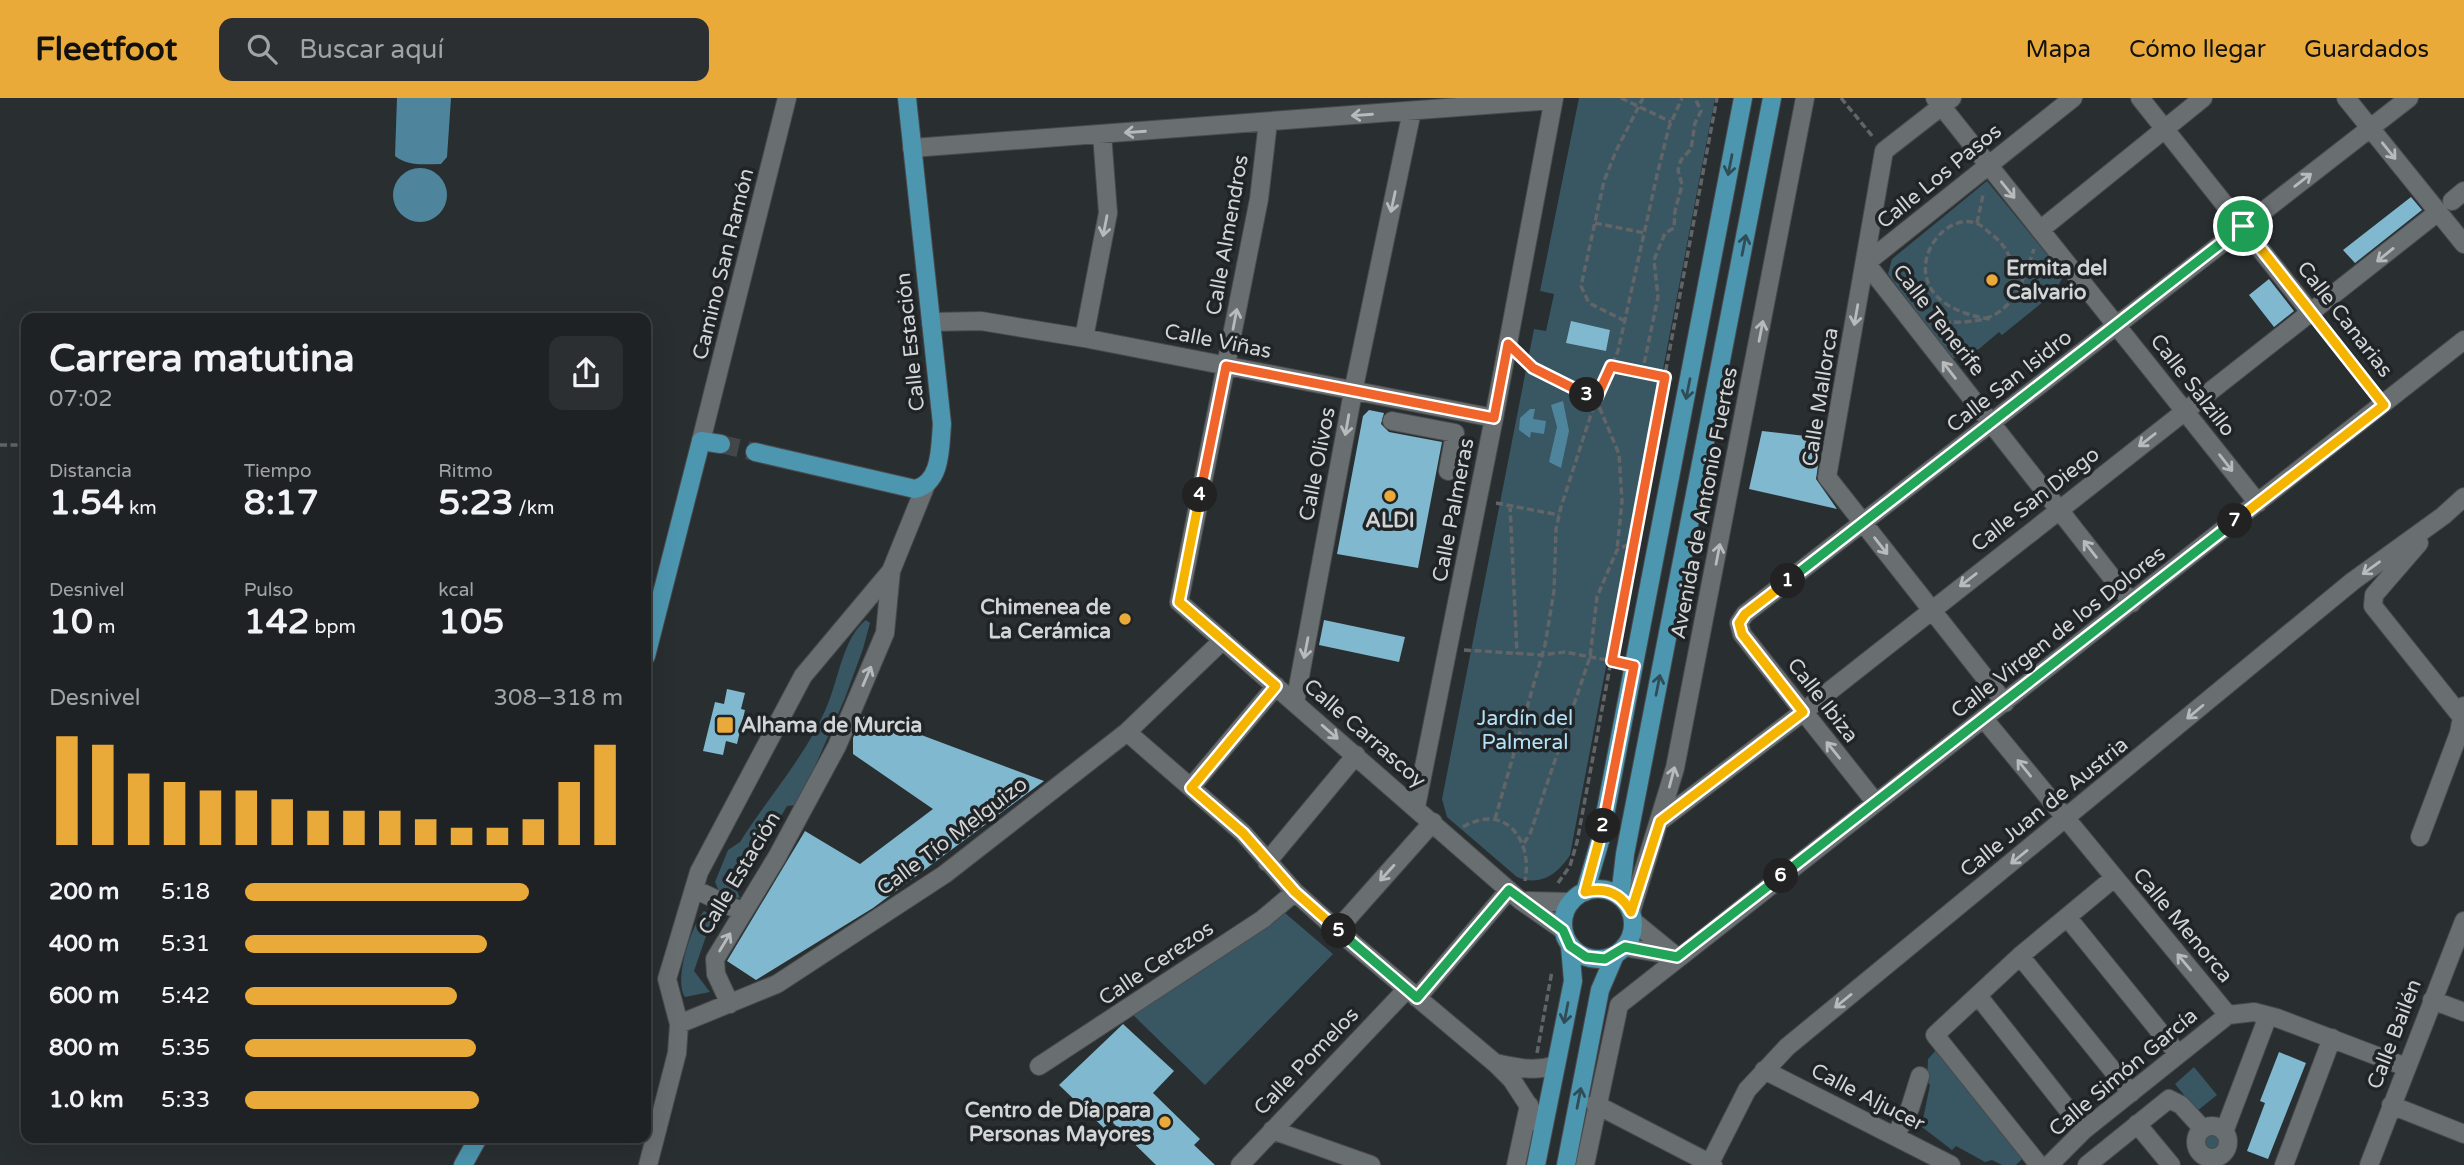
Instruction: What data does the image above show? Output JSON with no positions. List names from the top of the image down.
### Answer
{
  "streets": {
    "main road": ["Calle Estación", "Avenida de Antonio Fuertes"],
    "street": [
      "Calle Los Pasos",
      "Calle Almendros",
      "Camino San Ramón",
      "Calle Canarias",
      "Calle Tenerife",
      "Calle Viñas",
      "Calle San Isidro",
      "Calle Salzillo",
      "Calle Mallorca",
      "Calle Olivos",
      "Calle San Diego",
      "Calle Palmeras",
      "Calle Virgen de los Dolores",
      "Calle Ibiza",
      "Calle Carrascoy",
      "Calle Juan de Austria",
      "Calle Tío Melguizo",
      "Calle Menorca",
      "Calle Cerezos",
      "Calle Bailén",
      "Calle Pomelos",
      "Calle Simón García",
      "Calle Aljucer"
    ]
  },
  "crossings": [
    ["Calle Los Pasos", "Calle Tenerife"],
    ["Calle Los Pasos", "Calle Salzillo"],
    ["Calle Los Pasos", "Calle Mallorca"],
    ["Calle Almendros", "Calle Viñas"],
    ["Calle Almendros", "Calle Carrascoy"],
    ["Calle Canarias", "Calle San Isidro"],
    ["Calle Canarias", "Calle San Diego"],
    ["Calle Canarias", "Calle Virgen de los Dolores"],
    ["Calle Tenerife", "Calle San Isidro"],
    ["Calle Tenerife", "Calle Mallorca"],
    ["Calle Tenerife", "Calle San Diego"],
    ["Calle Tenerife", "Calle Virgen de los Dolores"],
    ["Calle Viñas", "Calle Estación"],
    ["Calle Viñas", "Calle Olivos"],
    ["Calle Viñas", "Calle Palmeras"],
    ["Calle Estación", "Calle Tío Melguizo"],
    ["Calle San Isidro", "Calle Salzillo"],
    ["Calle San Isidro", "Calle Mallorca"],
    ["Calle San Isidro", "Calle Ibiza"],
    ["Calle Salzillo", "Calle San Diego"],
    ["Calle Salzillo", "Calle Virgen de los Dolores"],
    ["Calle Mallorca", "Calle San Diego"],
    ["Calle Mallorca", "Calle Virgen de los Dolores"],
    ["Calle Olivos", "Calle Carrascoy"],
    ["Calle San Diego", "Avenida de Antonio Fuertes"],
    ["Calle San Diego", "Calle Ibiza"],
    ["Avenida de Antonio Fuertes", "Calle Carrascoy"],
    ["Calle Palmeras", "Calle Carrascoy"],
    ["Calle Virgen de los Dolores", "Calle Ibiza"],
    ["Calle Virgen de los Dolores", "Calle Menorca"],
    ["Calle Carrascoy", "Calle Tío Melguizo"],
    ["Calle Carrascoy", "Calle Pomelos"],
    ["Calle Juan de Austria", "Calle Menorca"],
    ["Calle Juan de Austria", "Calle Aljucer"],
    ["Calle Menorca", "Calle Bailén"],
    ["Calle Menorca", "Calle Simón García"]
  ],
  "one_way": [
    "Calle Tenerife",
    "Calle Salzillo",
    "Calle Mallorca",
    "Calle Olivos",
    "Calle San Diego",
    "Calle Ibiza",
    "Calle Juan de Austria"
  ],
  "parks": ["Jardín del Palmeral"],
  "places": {
    "other": [
      "Ermita del Calvario",
      "ALDI",
      "Chimenea de La Cerámica",
      "Centro de Día para Personas Mayores"
    ],
    "transit": ["Alhama de Murcia"]
  },
  "page": {
    "header": "Fleetfoot",
    "search": "Buscar aquí",
    "nav": ["Mapa", "Cómo llegar", "Guardados"],
    "heading": ["Carrera matutina", "07:02"],
    "pins": [
      "3",
      "4",
      "7",
      "1",
      "2",
      "6",
      "5"
    ],
    "stats": [
      ["Distancia", "1.54 km"],
      ["Tiempo", "8:17"],
      ["Ritmo", "5:23 /km"],
      ["Desnivel", "10 m"],
      ["Pulso", "142 bpm"],
      ["kcal", "105"]
    ],
    "chart": ["Desnivel", "308–318 m"],
    "list": [
      {
        "name": "200 m",
        "note": "5:18"
      },
      {
        "name": "400 m",
        "note": "5:31"
      },
      {
        "name": "600 m",
        "note": "5:42"
      },
      {
        "name": "800 m",
        "note": "5:35"
      },
      {
        "name": "1.0 km",
        "note": "5:33"
      }
    ]
  }
}
